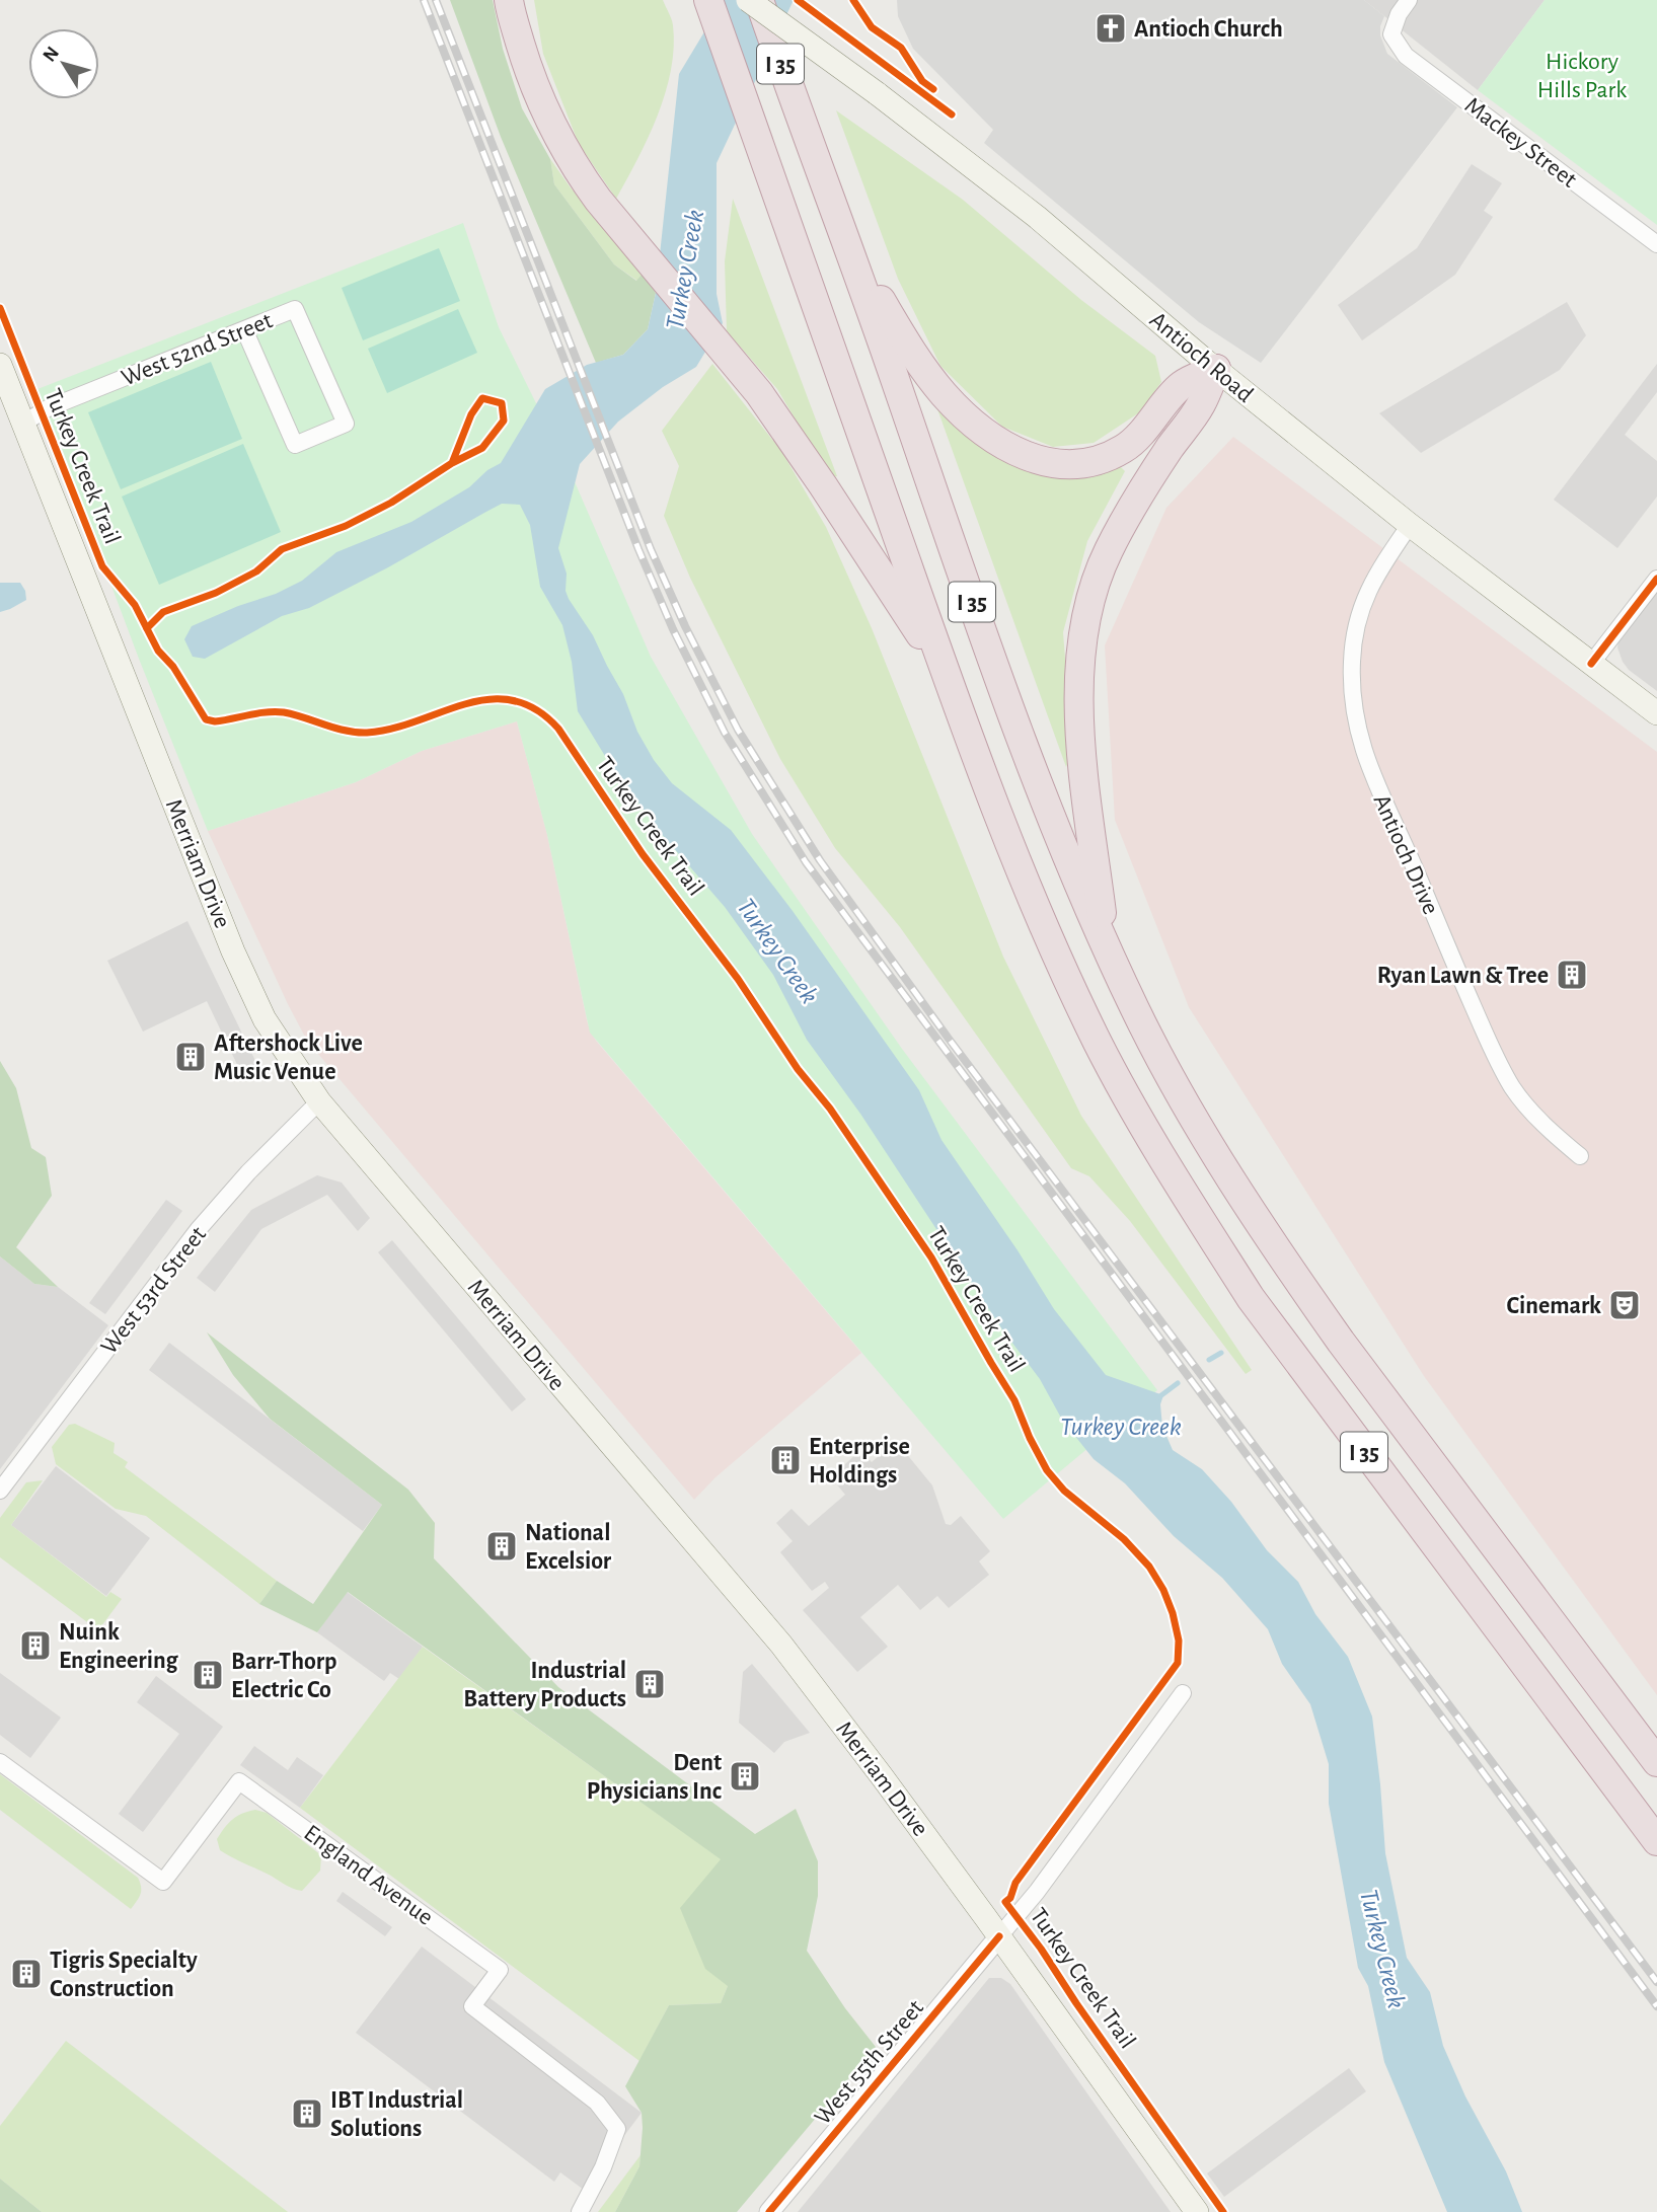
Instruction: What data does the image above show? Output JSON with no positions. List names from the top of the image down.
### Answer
{
  "streets": {
    "highway": ["I 35"],
    "main road": ["Antioch Road", "Merriam Drive"],
    "street": [
      "Mackey Street",
      "West 52nd Street",
      "Antioch Drive",
      "West 53rd Street",
      "England Avenue",
      "West 55th Street"
    ],
    "cycle path": ["Turkey Creek Trail"]
  },
  "crossings": [
    ["West 52nd Street", "Merriam Drive"],
    ["Antioch Road", "Antioch Drive"],
    ["Merriam Drive", "West 53rd Street"],
    ["Merriam Drive", "West 55th Street"]
  ],
  "water": ["Turkey Creek"],
  "parks": ["Hickory Hills Park"],
  "places": {
    "church": ["Antioch Church"],
    "building": [
      "Ryan Lawn & Tree",
      "Aftershock Live Music Venue",
      "Enterprise Holdings",
      "National Excelsior",
      "Nuink Engineering",
      "Barr-Thorp Electric Co",
      "Industrial Battery Products",
      "Dent Physicians Inc",
      "Tigris Specialty Construction",
      "IBT Industrial Solutions"
    ],
    "theatre": ["Cinemark"]
  },
  "north": "top left"
}
